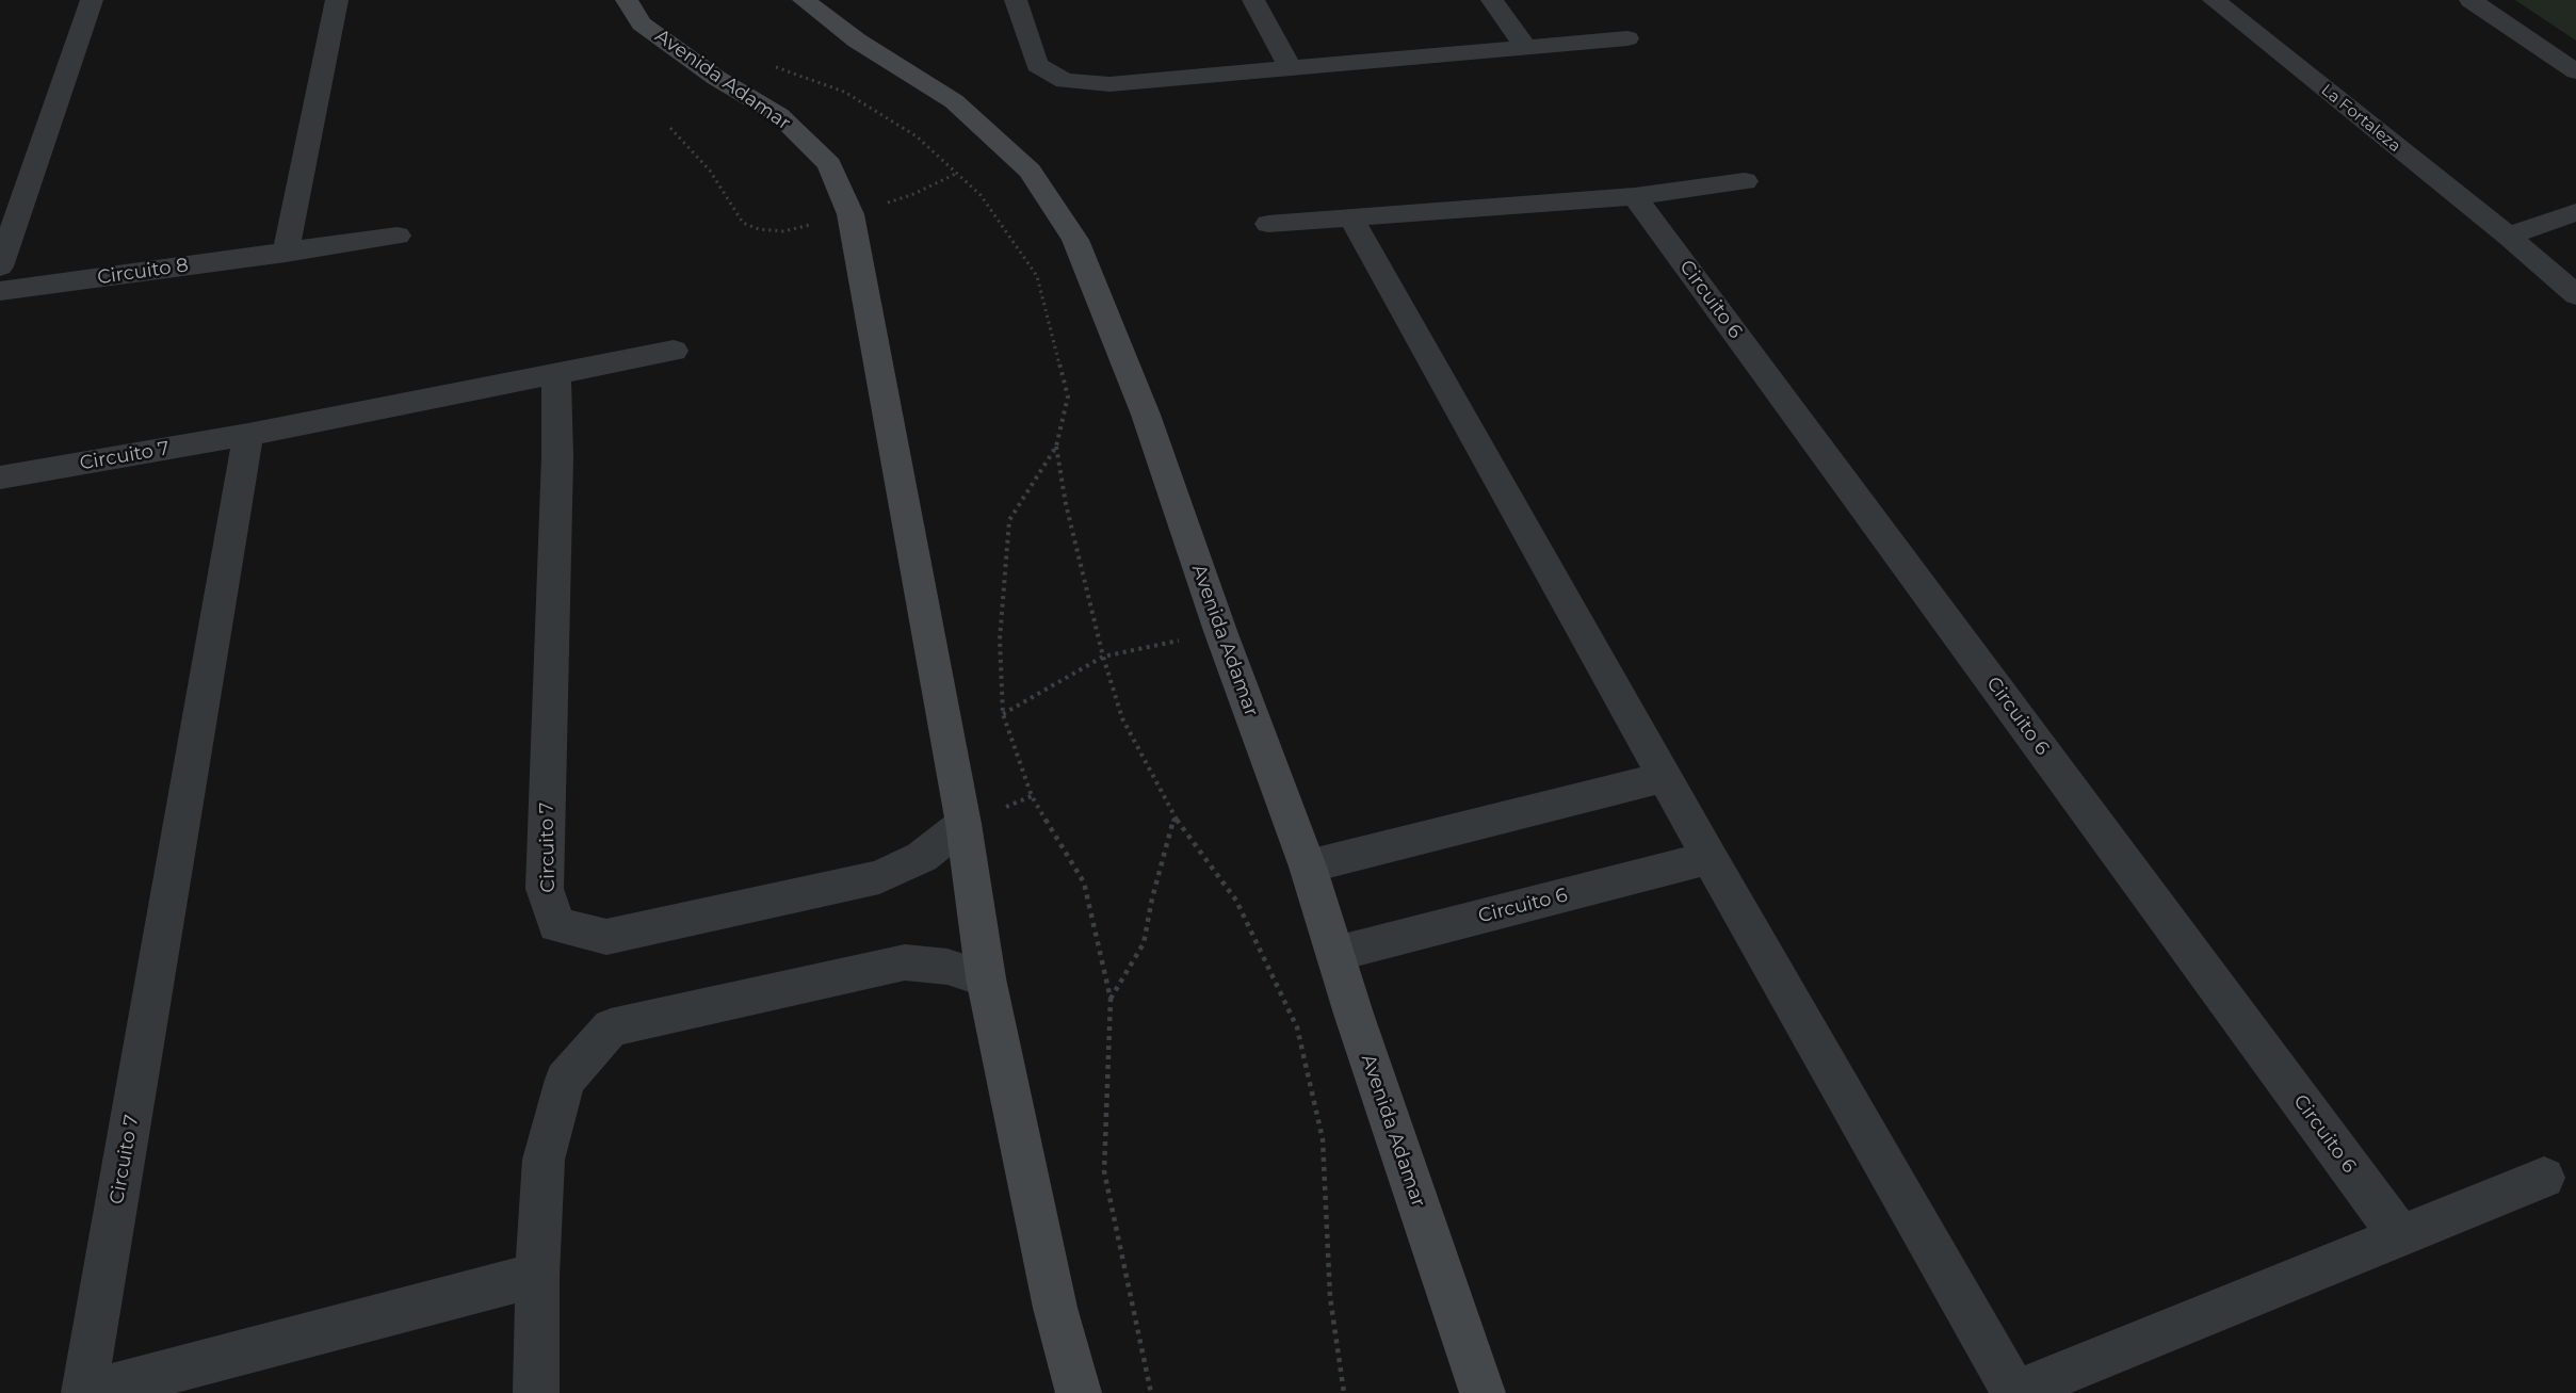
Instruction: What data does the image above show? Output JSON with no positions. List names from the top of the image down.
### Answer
{
  "streets": {
    "street": [
      "Avenida Adamar",
      "La Fortaleza",
      "Circuito 8",
      "Circuito 6",
      "Circuito 7"
    ]
  },
  "crossings": [
    ["Avenida Adamar", "Circuito 6"],
    ["Avenida Adamar", "Circuito 7"]
  ]
}
